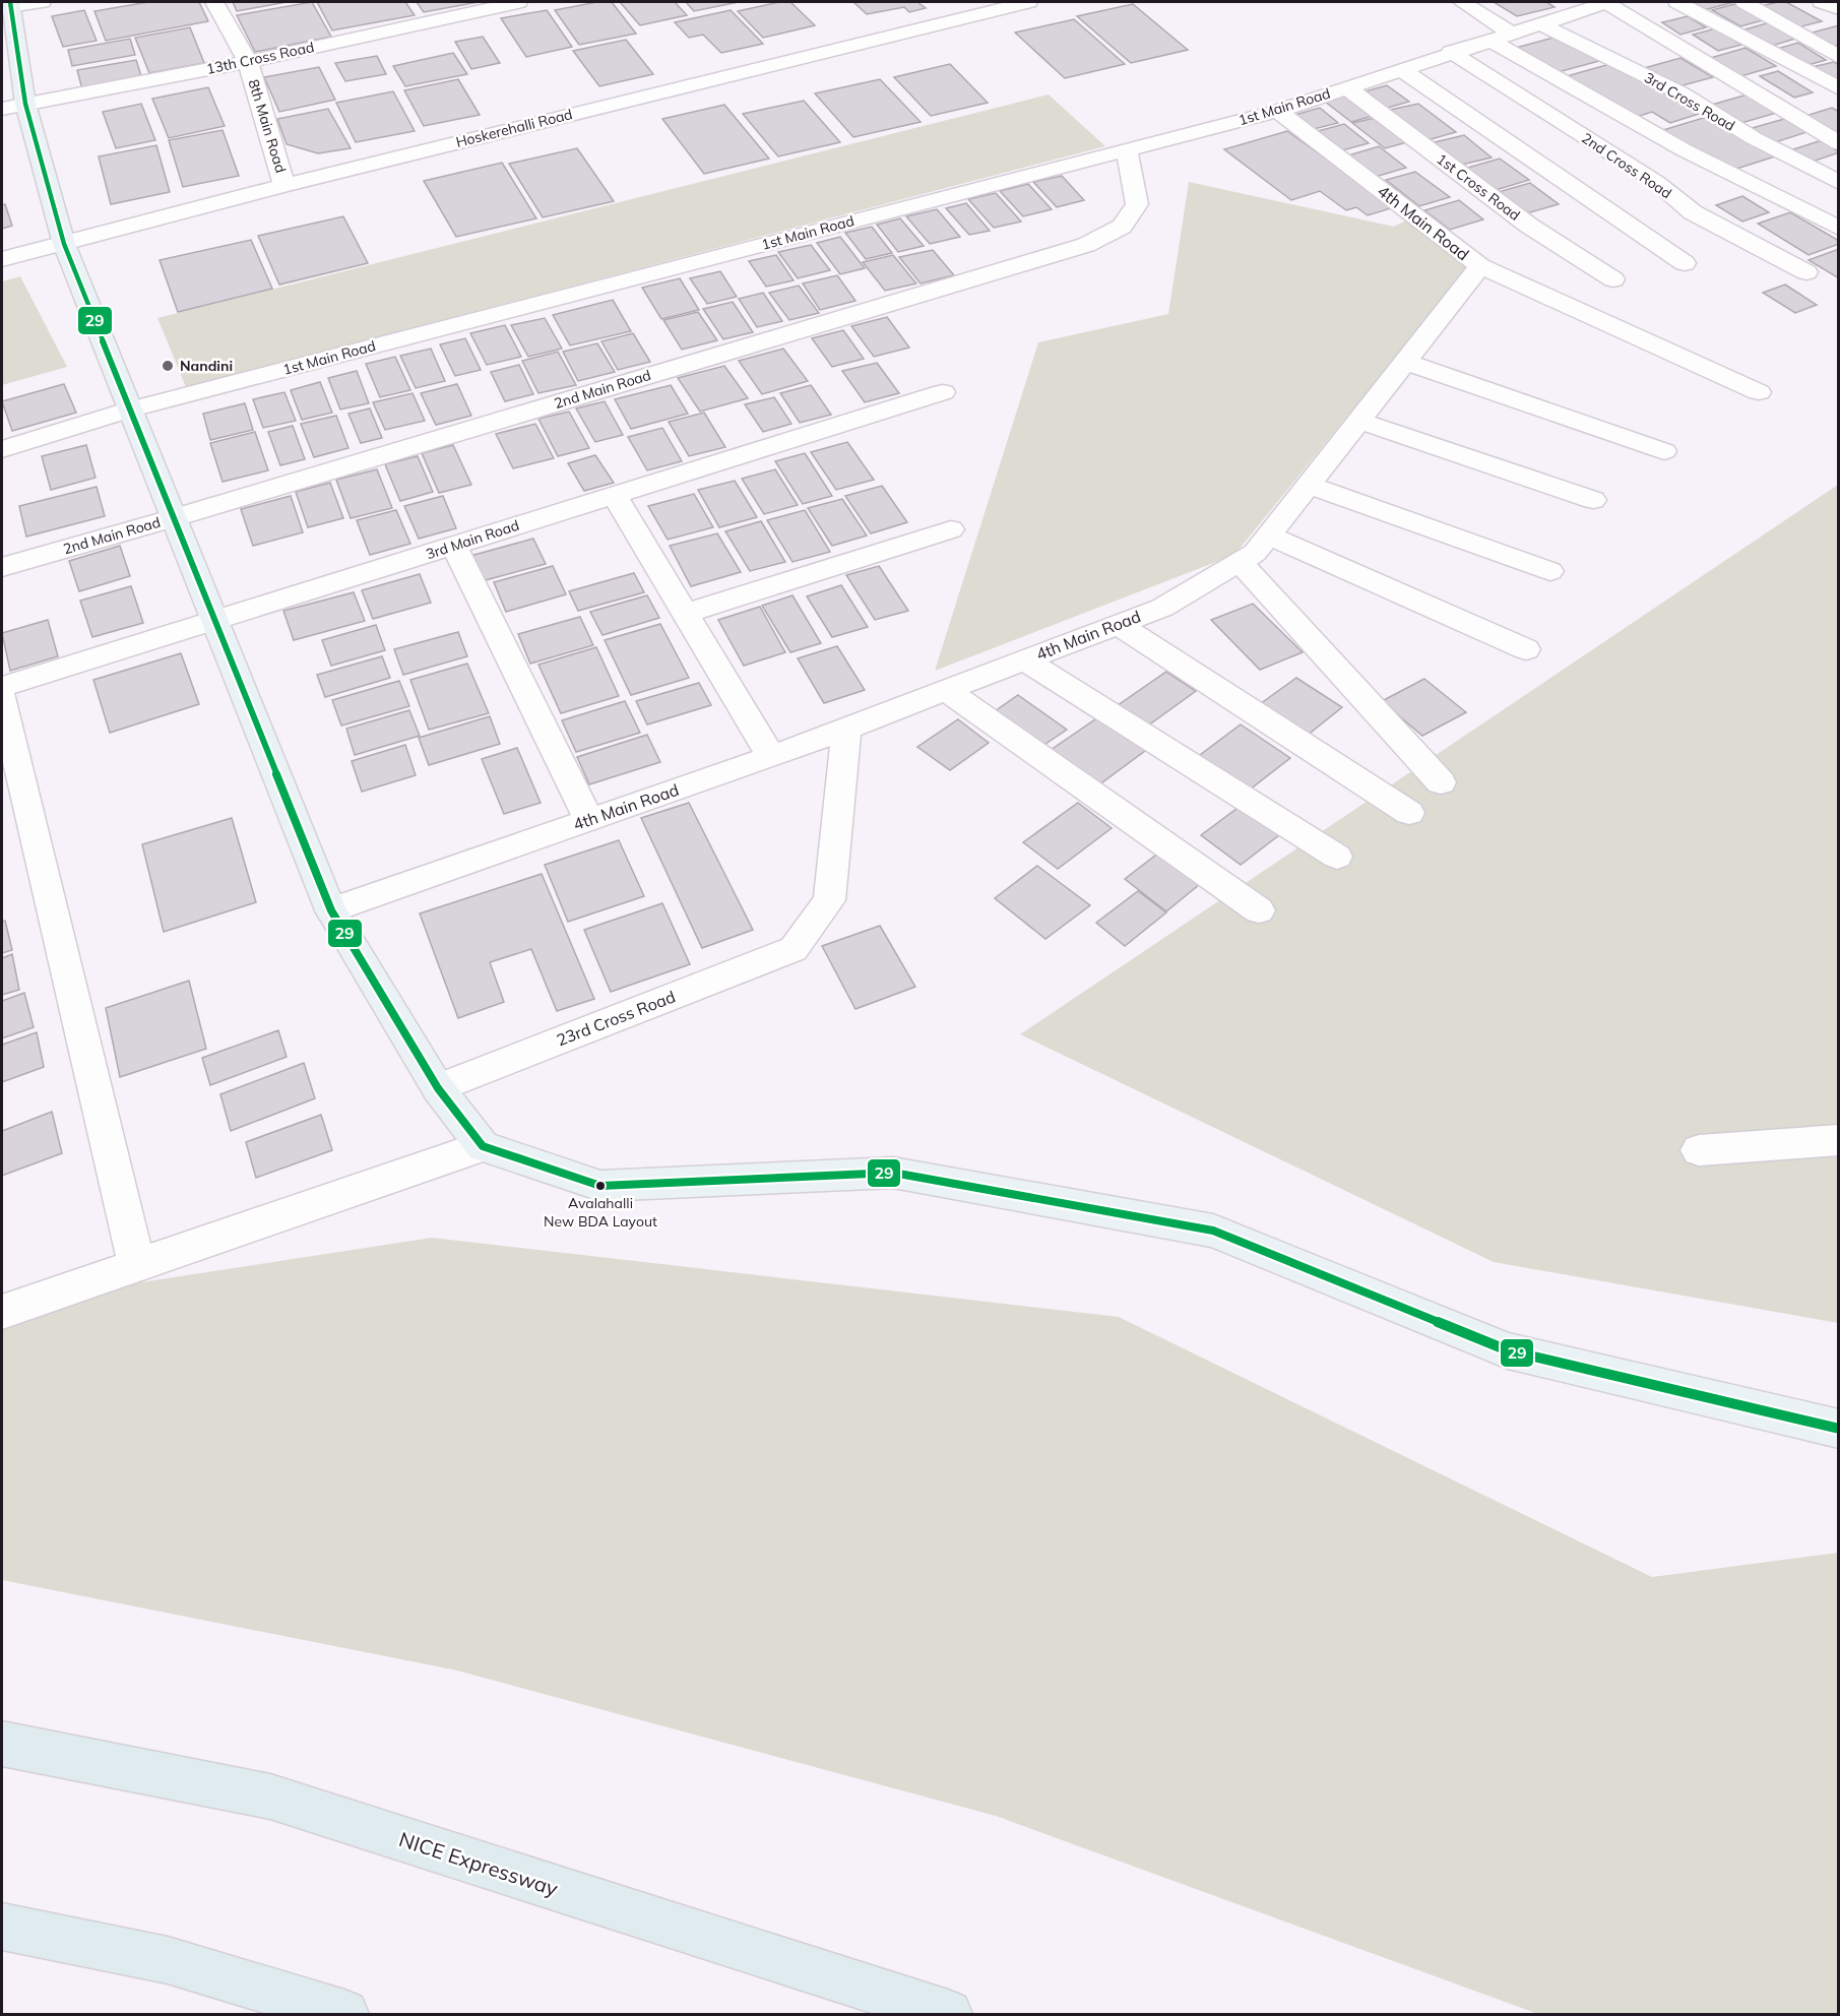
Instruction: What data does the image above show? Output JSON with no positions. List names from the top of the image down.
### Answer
{
  "streets": {
    "highway": ["NICE Expressway"],
    "street": [
      "13th Cross Road",
      "3rd Cross Road",
      "1st Main Road",
      "8th Main Road",
      "Hoskerehalli Road",
      "2nd Cross Road",
      "1st Cross Road",
      "4th Main Road",
      "2nd Main Road",
      "3rd Main Road",
      "23rd Cross Road"
    ]
  },
  "crossings": [
    ["13th Cross Road", "8th Main Road"],
    ["3rd Cross Road", "1st Main Road"],
    ["1st Main Road", "2nd Cross Road"],
    ["1st Main Road", "1st Cross Road"],
    ["1st Main Road", "4th Main Road"],
    ["1st Main Road", "2nd Main Road"],
    ["8th Main Road", "Hoskerehalli Road"],
    ["4th Main Road", "23rd Cross Road"]
  ],
  "places": ["Nandini", "Avalahalli New BDA Layout"],
  "lines": ["transit line 29"]
}
